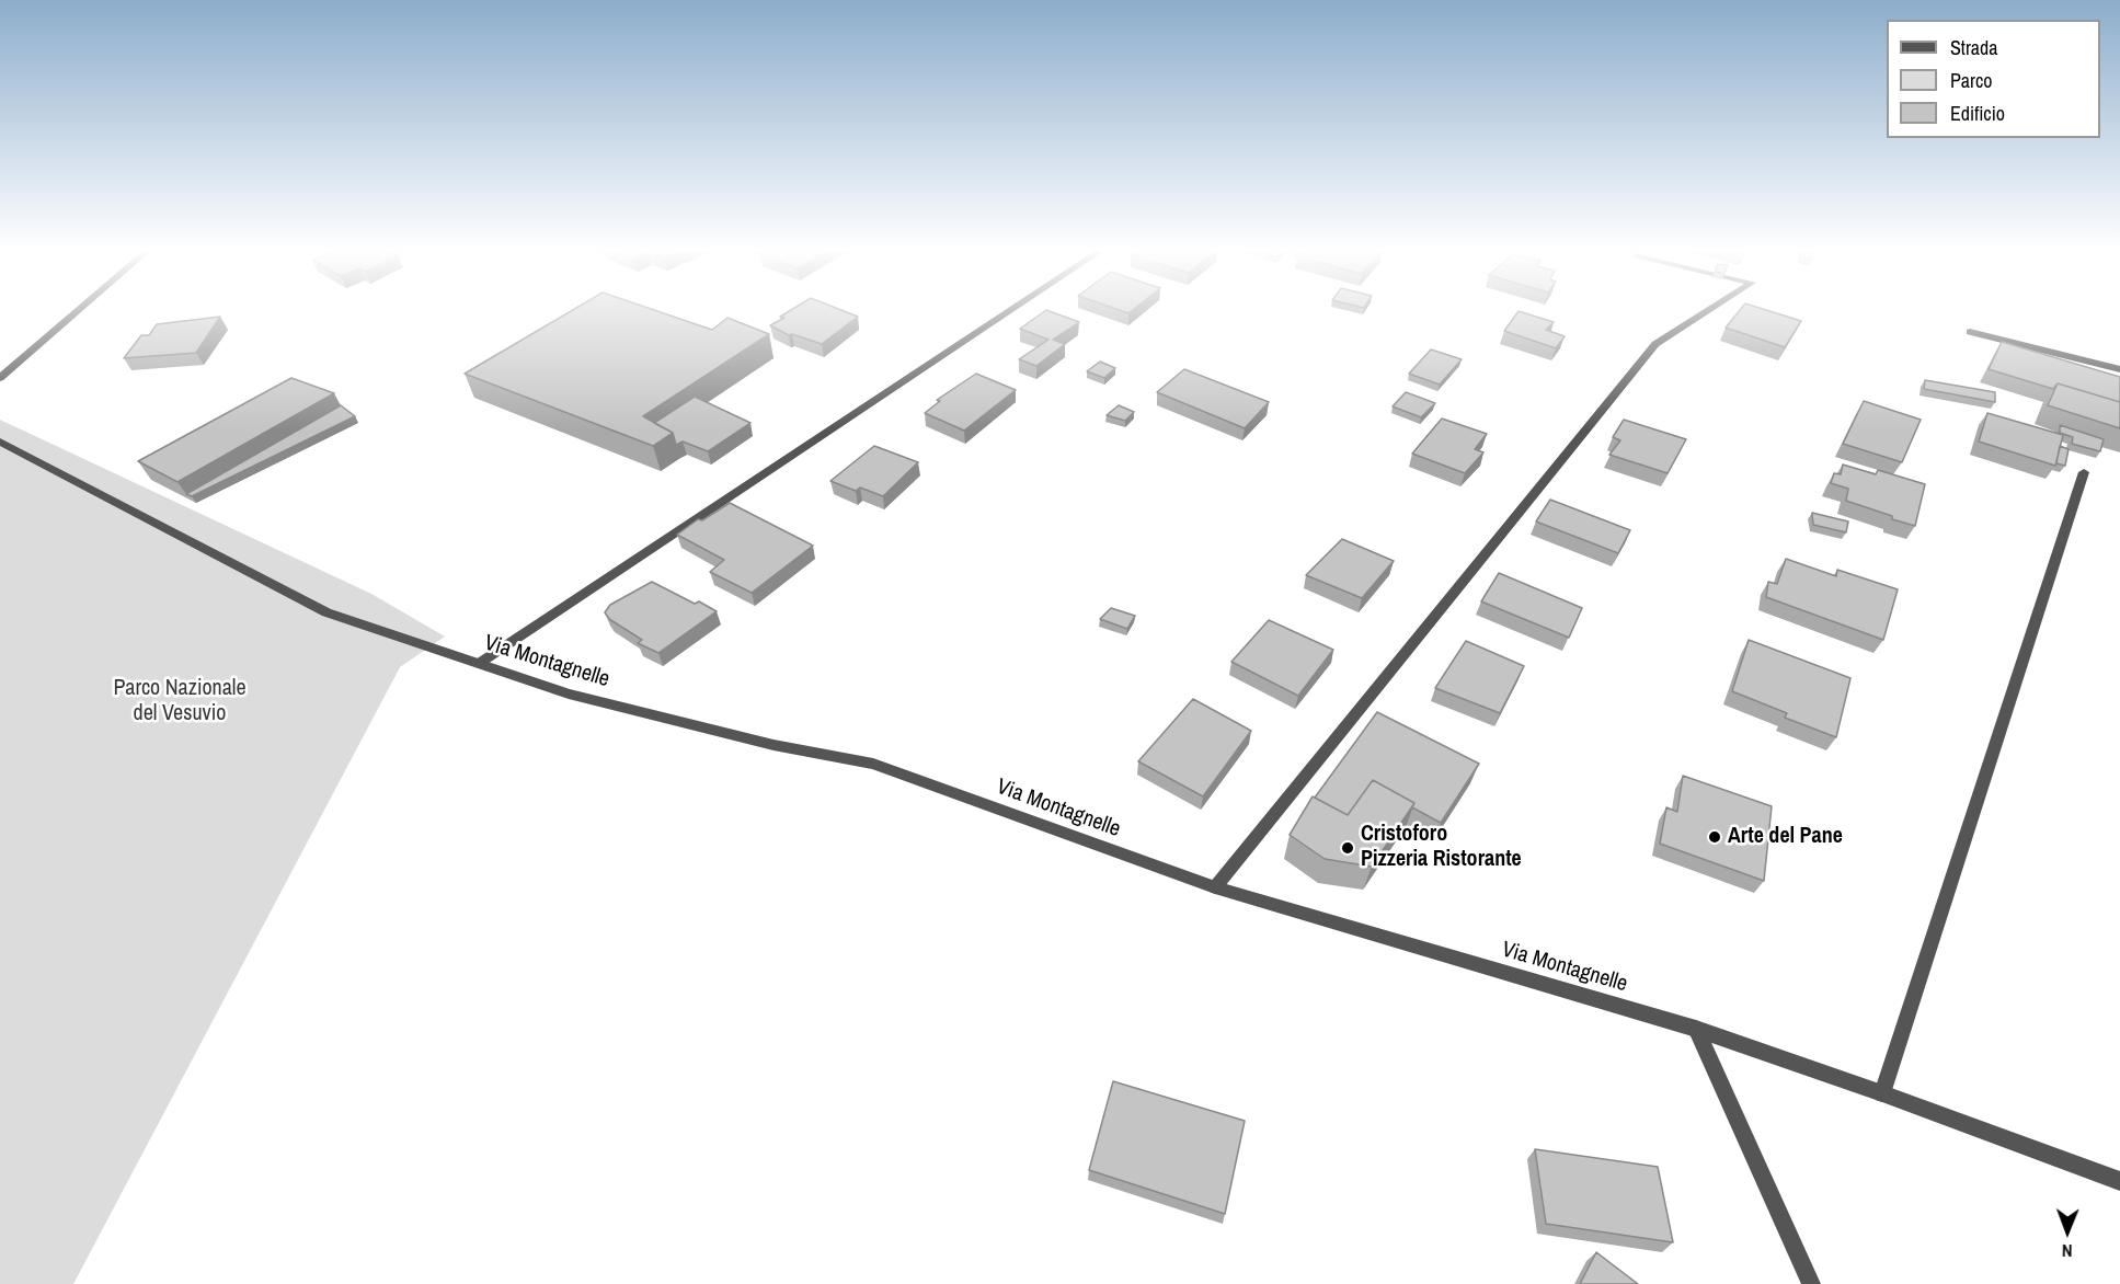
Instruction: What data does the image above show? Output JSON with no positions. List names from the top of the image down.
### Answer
{
  "streets": {
    "street": ["Via Montagnelle"]
  },
  "parks": ["Parco Nazionale del Vesuvio"],
  "places": ["Arte del Pane", "Cristoforo Pizzeria Ristorante"],
  "legend": ["Strada", "Parco", "Edificio"],
  "north": "bottom"
}
